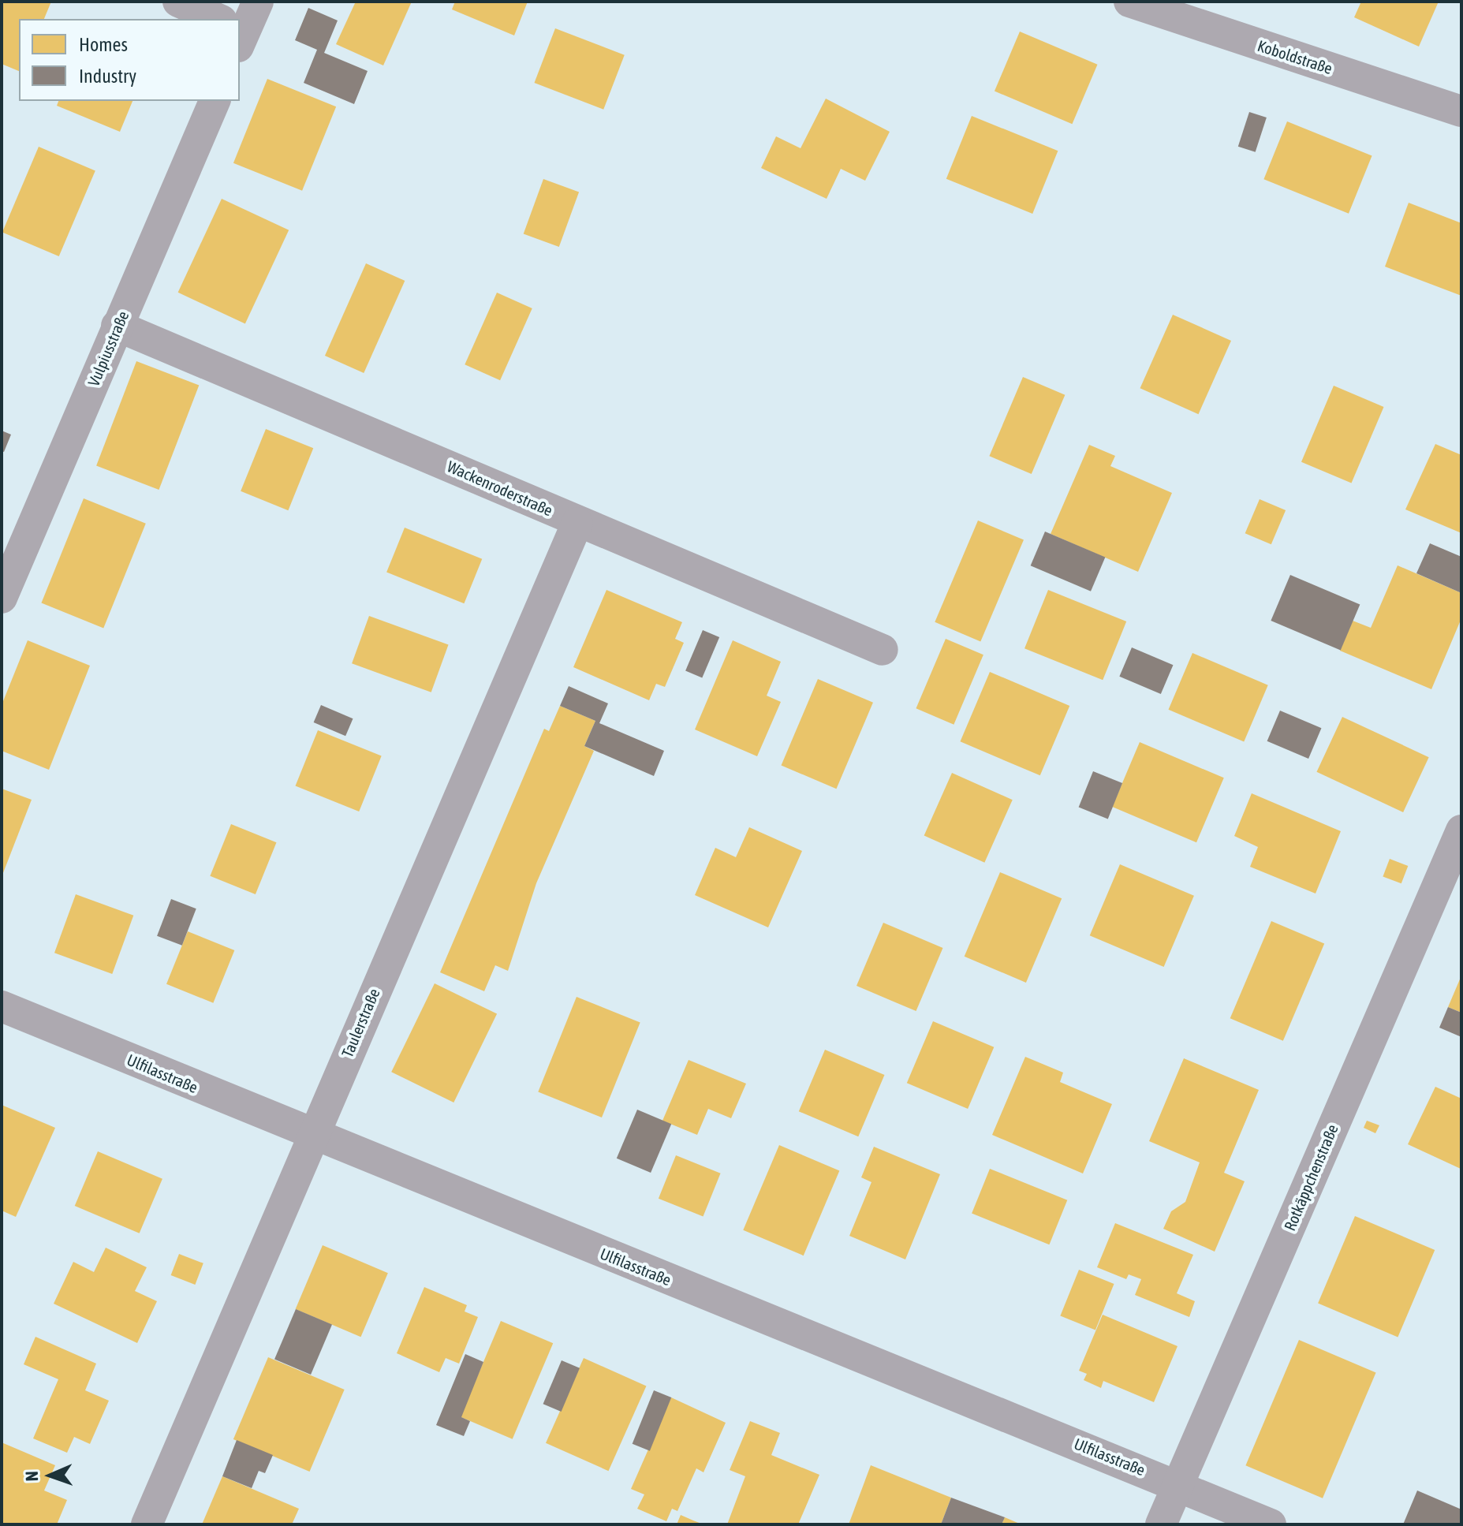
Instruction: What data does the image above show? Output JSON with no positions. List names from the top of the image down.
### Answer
{
  "streets": {
    "street": [
      "Koboldstraße",
      "Vulpiusstraße",
      "Wackenroderstraße",
      "Taulerstraße",
      "Ulfilasstraße",
      "Rotkäppchenstraße"
    ]
  },
  "crossings": [
    ["Vulpiusstraße", "Wackenroderstraße"],
    ["Wackenroderstraße", "Taulerstraße"],
    ["Taulerstraße", "Ulfilasstraße"],
    ["Ulfilasstraße", "Rotkäppchenstraße"]
  ],
  "legend": ["Homes", "Industry"],
  "north": "left"
}
